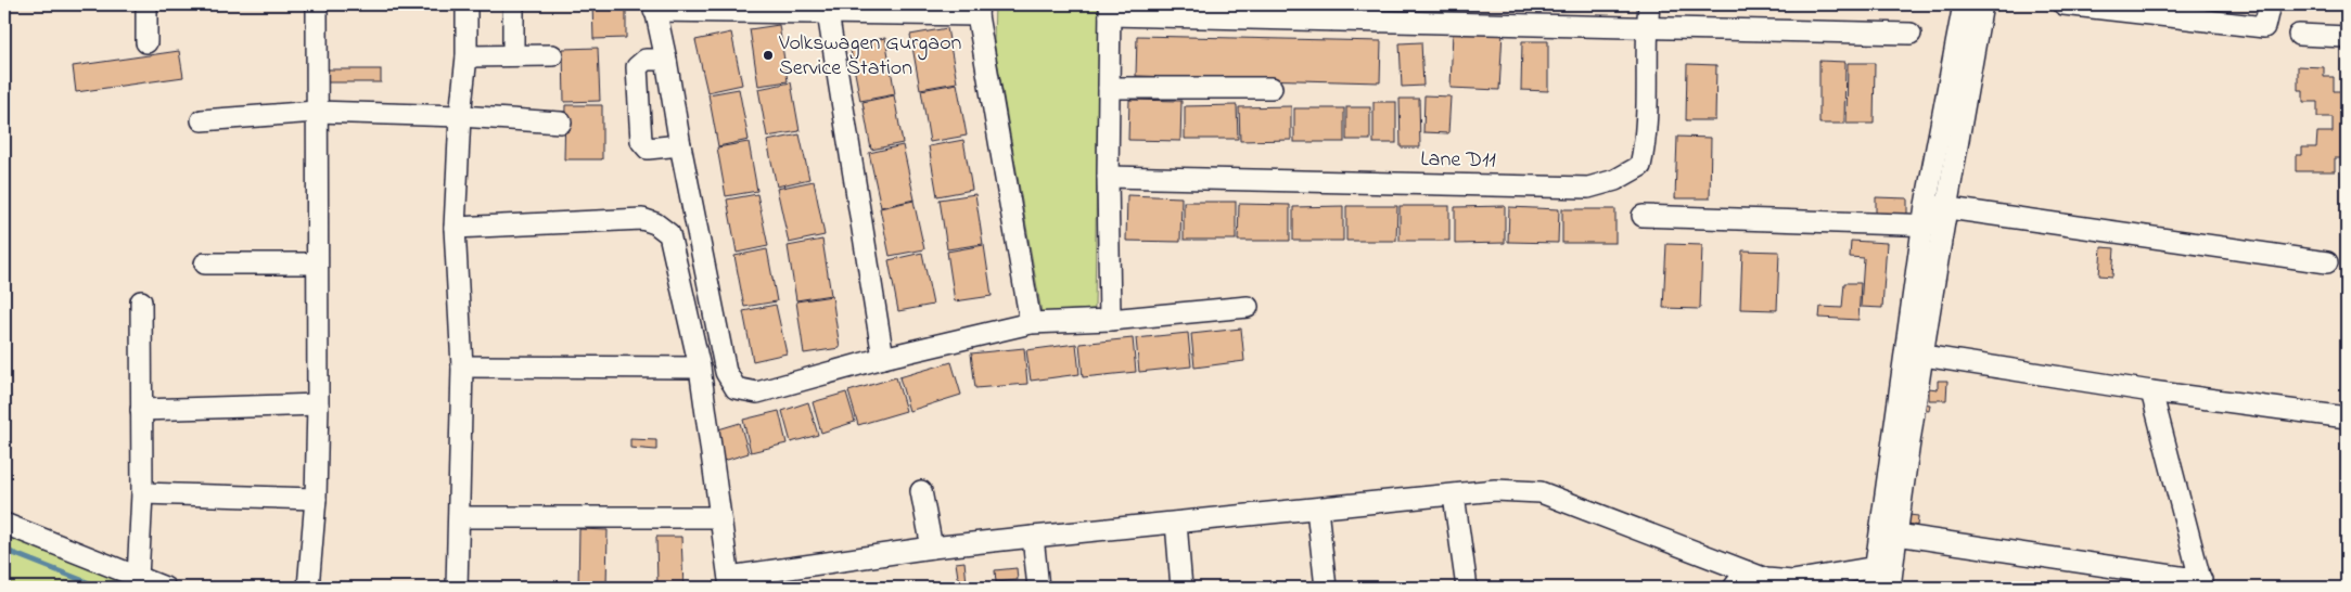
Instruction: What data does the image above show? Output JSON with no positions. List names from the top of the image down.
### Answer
{
  "streets": {
    "street": ["Lane D11"]
  },
  "places": ["Volkswagen Gurgaon Service Station"]
}
